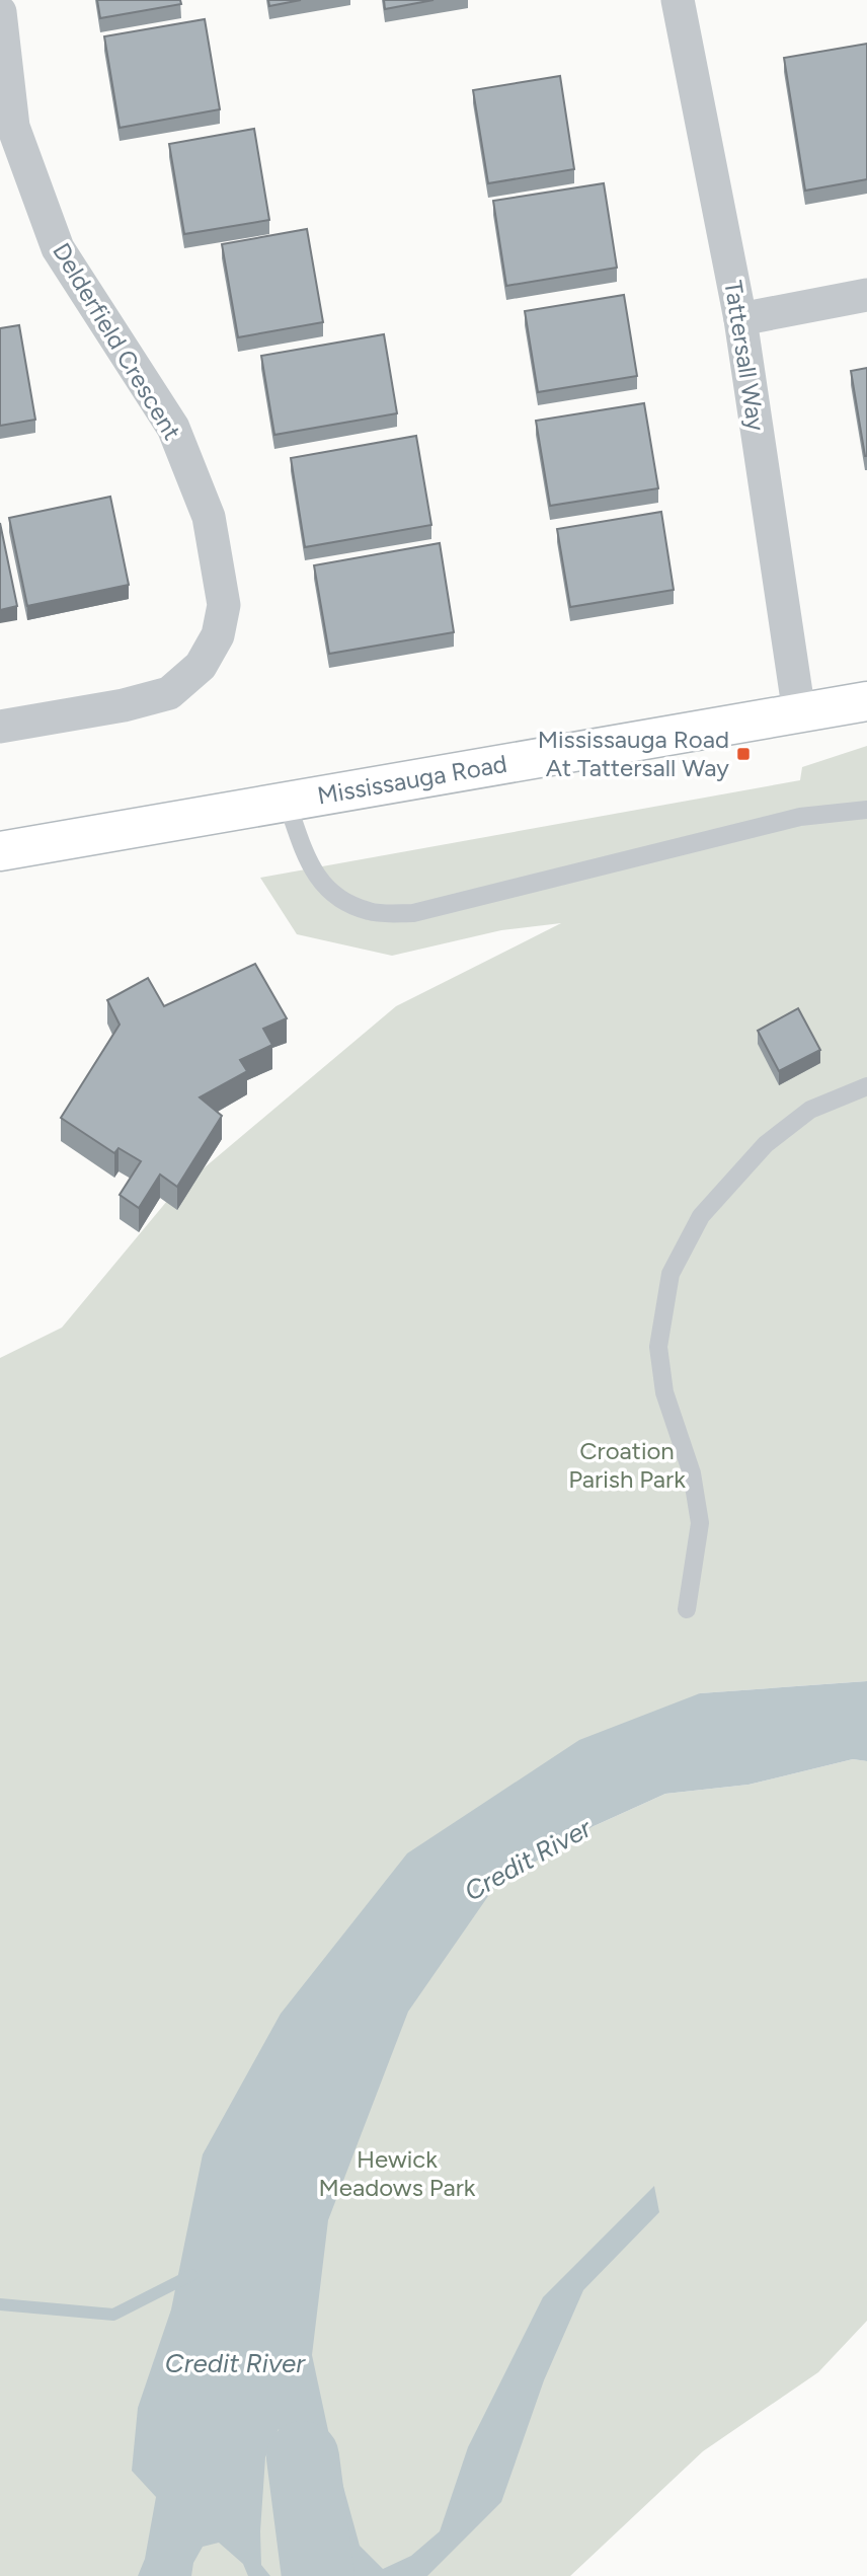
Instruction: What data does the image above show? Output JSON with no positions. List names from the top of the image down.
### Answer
{
  "streets": {
    "main road": ["Mississauga Road"],
    "street": ["Delderfield Crescent", "Tattersall Way"]
  },
  "crossings": [
    ["Tattersall Way", "Mississauga Road"]
  ],
  "water": ["Credit River"],
  "parks": ["Croation Parish Park", "Hewick Meadows Park"],
  "places": {
    "transit": ["Mississauga Road At Tattersall Way"]
  }
}
